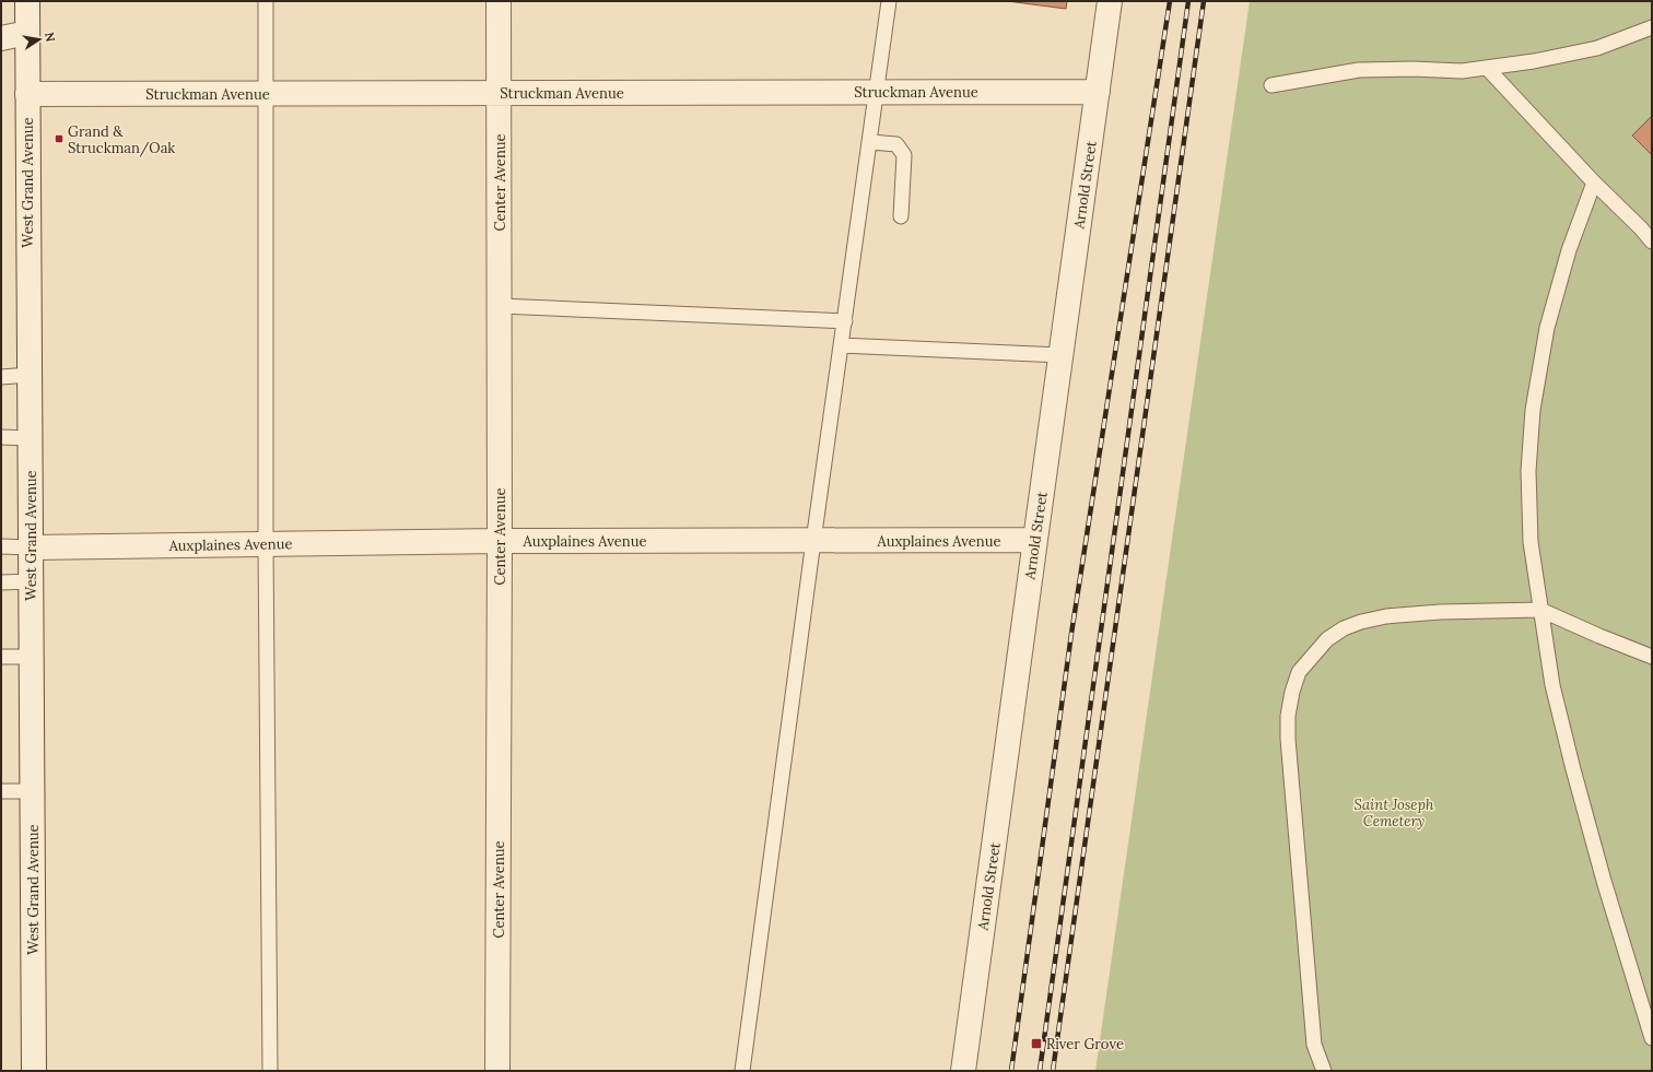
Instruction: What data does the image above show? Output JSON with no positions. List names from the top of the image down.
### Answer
{
  "streets": {
    "street": [
      "Struckman Avenue",
      "West Grand Avenue",
      "Center Avenue",
      "Arnold Street",
      "Auxplaines Avenue"
    ]
  },
  "crossings": [
    ["Struckman Avenue", "West Grand Avenue"],
    ["Struckman Avenue", "Center Avenue"],
    ["Struckman Avenue", "Arnold Street"],
    ["West Grand Avenue", "Auxplaines Avenue"],
    ["Center Avenue", "Auxplaines Avenue"],
    ["Arnold Street", "Auxplaines Avenue"]
  ],
  "parks": ["Saint Joseph Cemetery"],
  "places": {
    "transit": ["Grand & Struckman/Oak", "River Grove"]
  },
  "north": "right"
}
